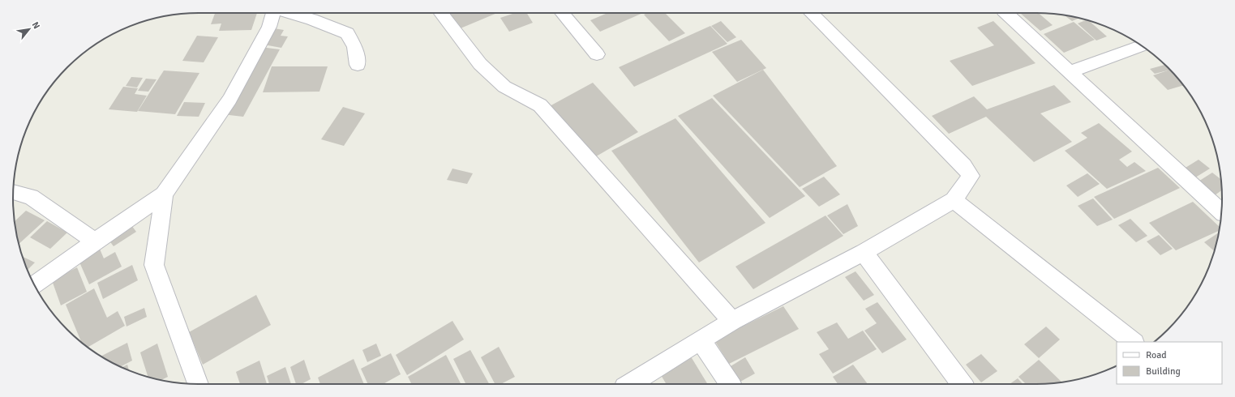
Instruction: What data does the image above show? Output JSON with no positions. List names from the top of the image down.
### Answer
{
  "legend": ["Road", "Building"],
  "north": "top right"
}
